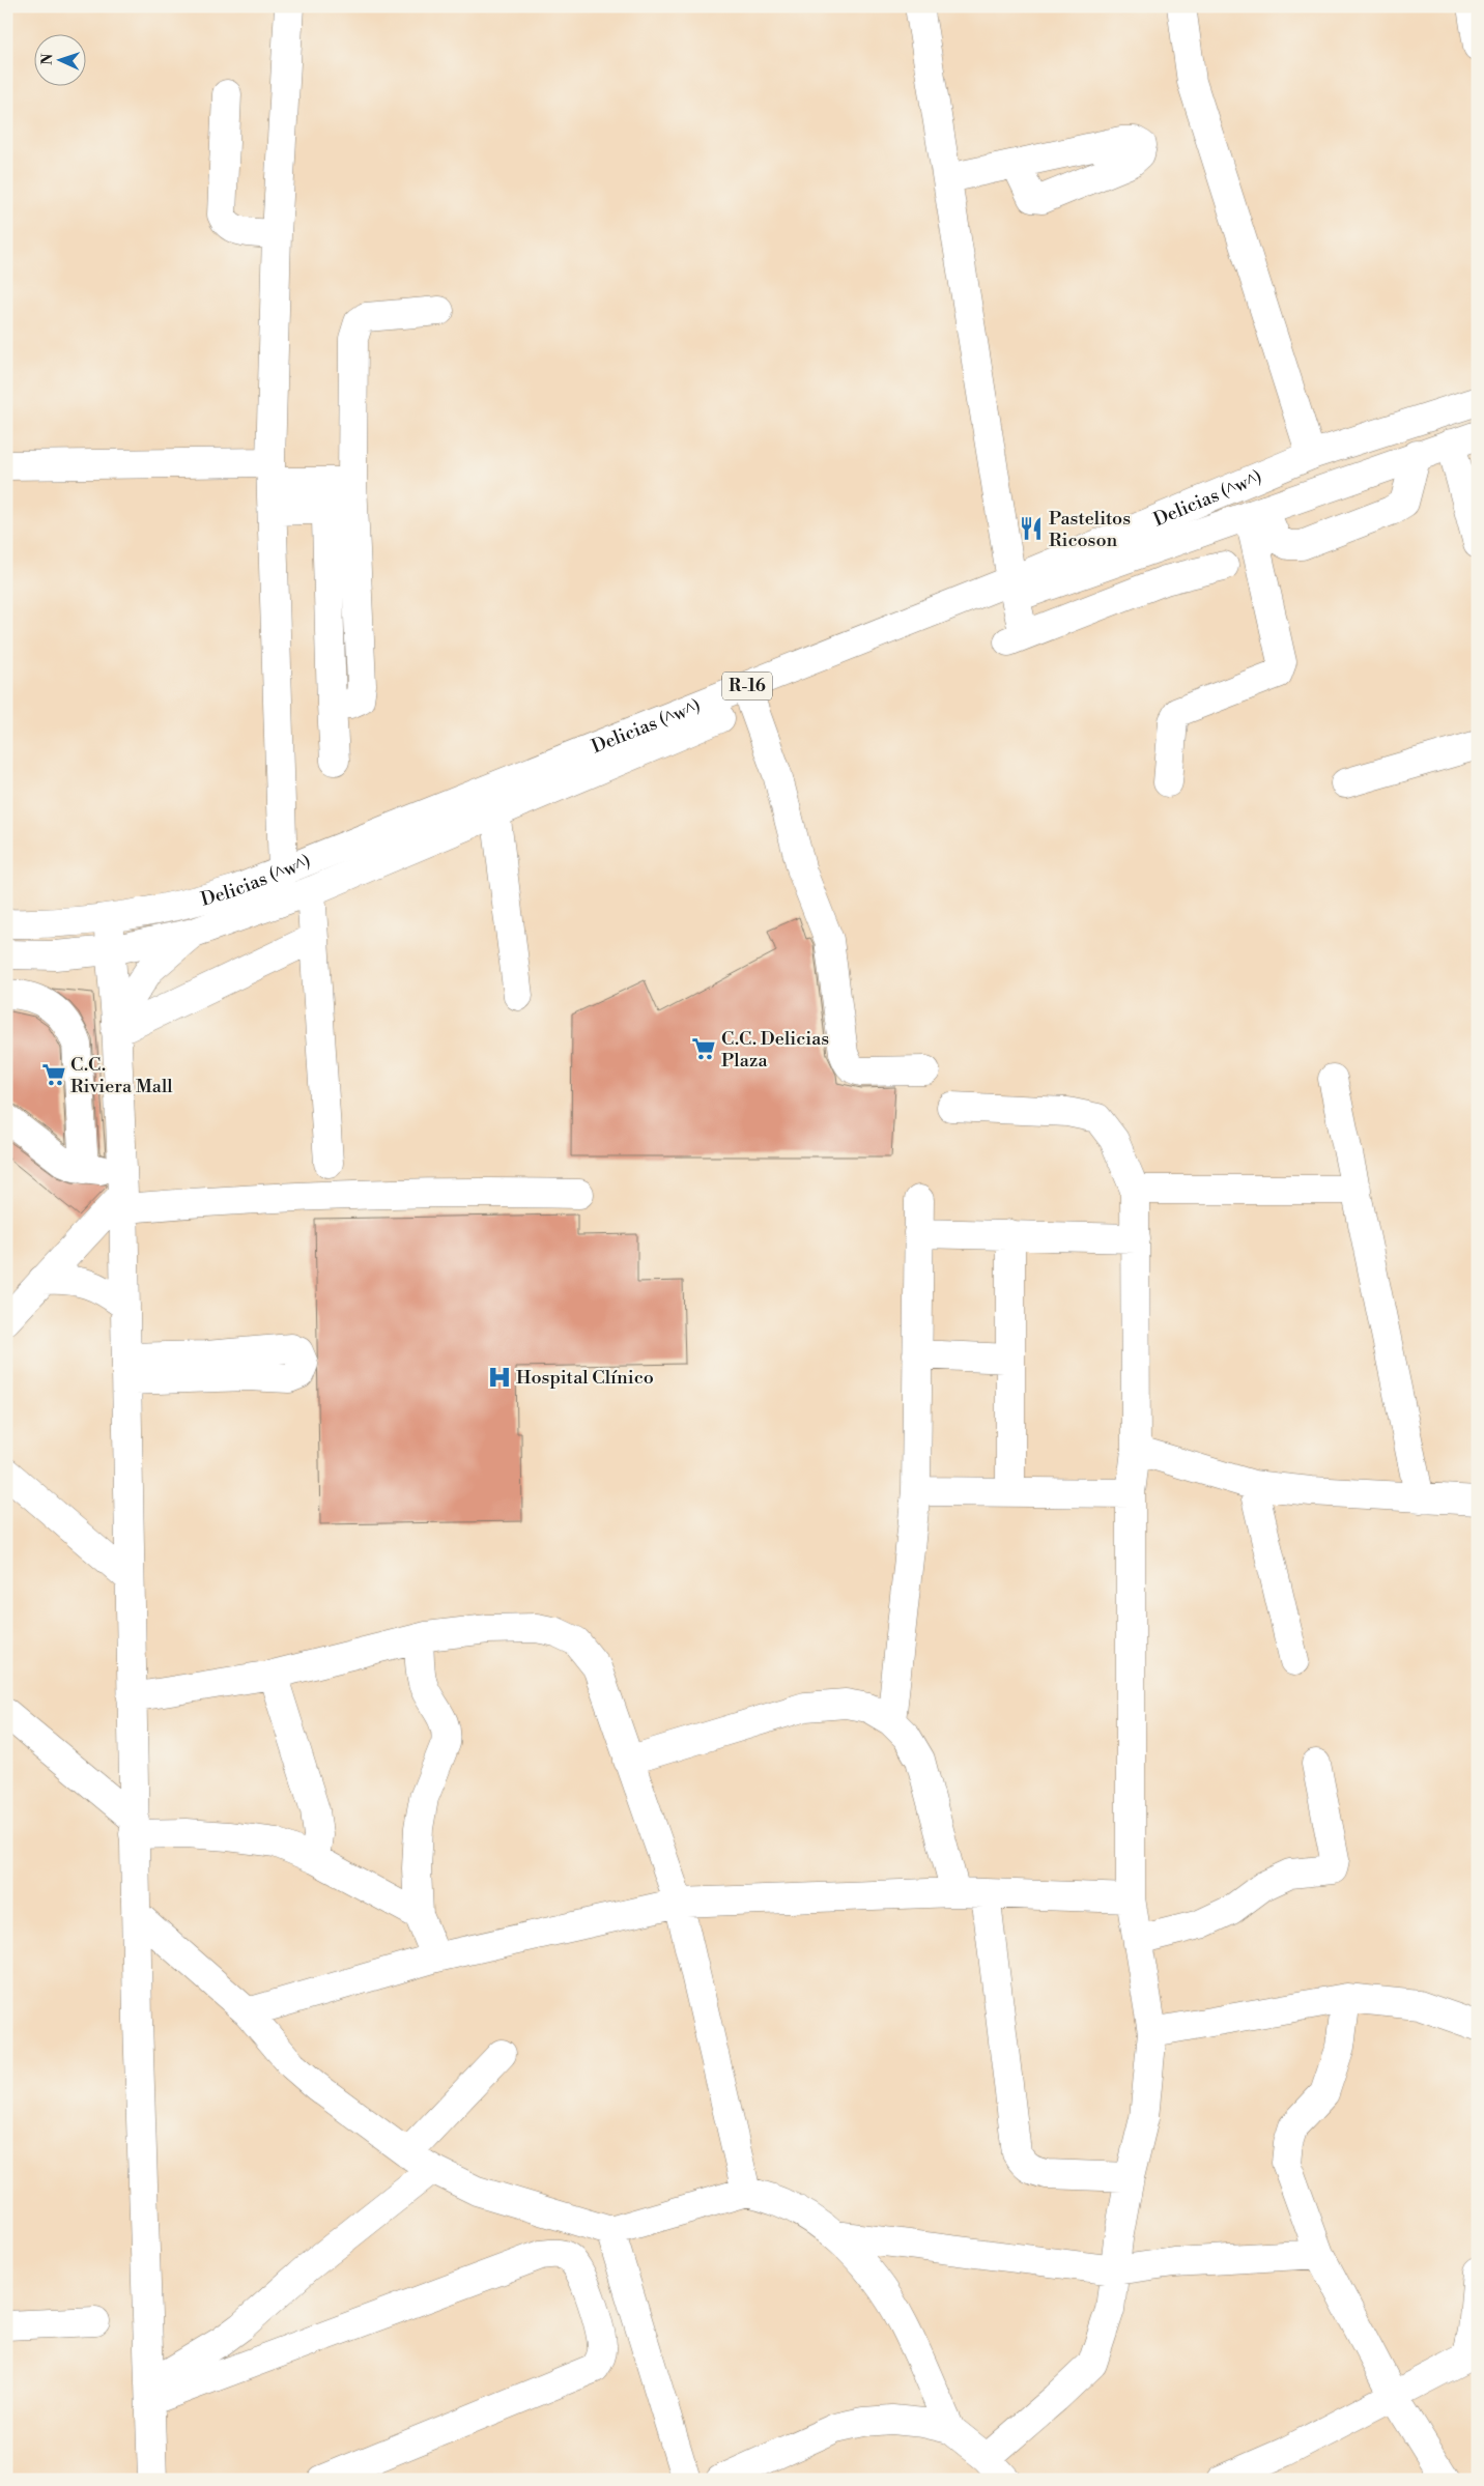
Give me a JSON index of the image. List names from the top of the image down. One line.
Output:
{"streets":{"street":["Delicias (^w^)","R-16"]},"places":{"restaurant":["Pastelitos Ricoson"],"supermarket":["C.C. Delicias Plaza","C.C. Riviera Mall"],"hospital":["Hospital Clínico"]},"north":"left"}
